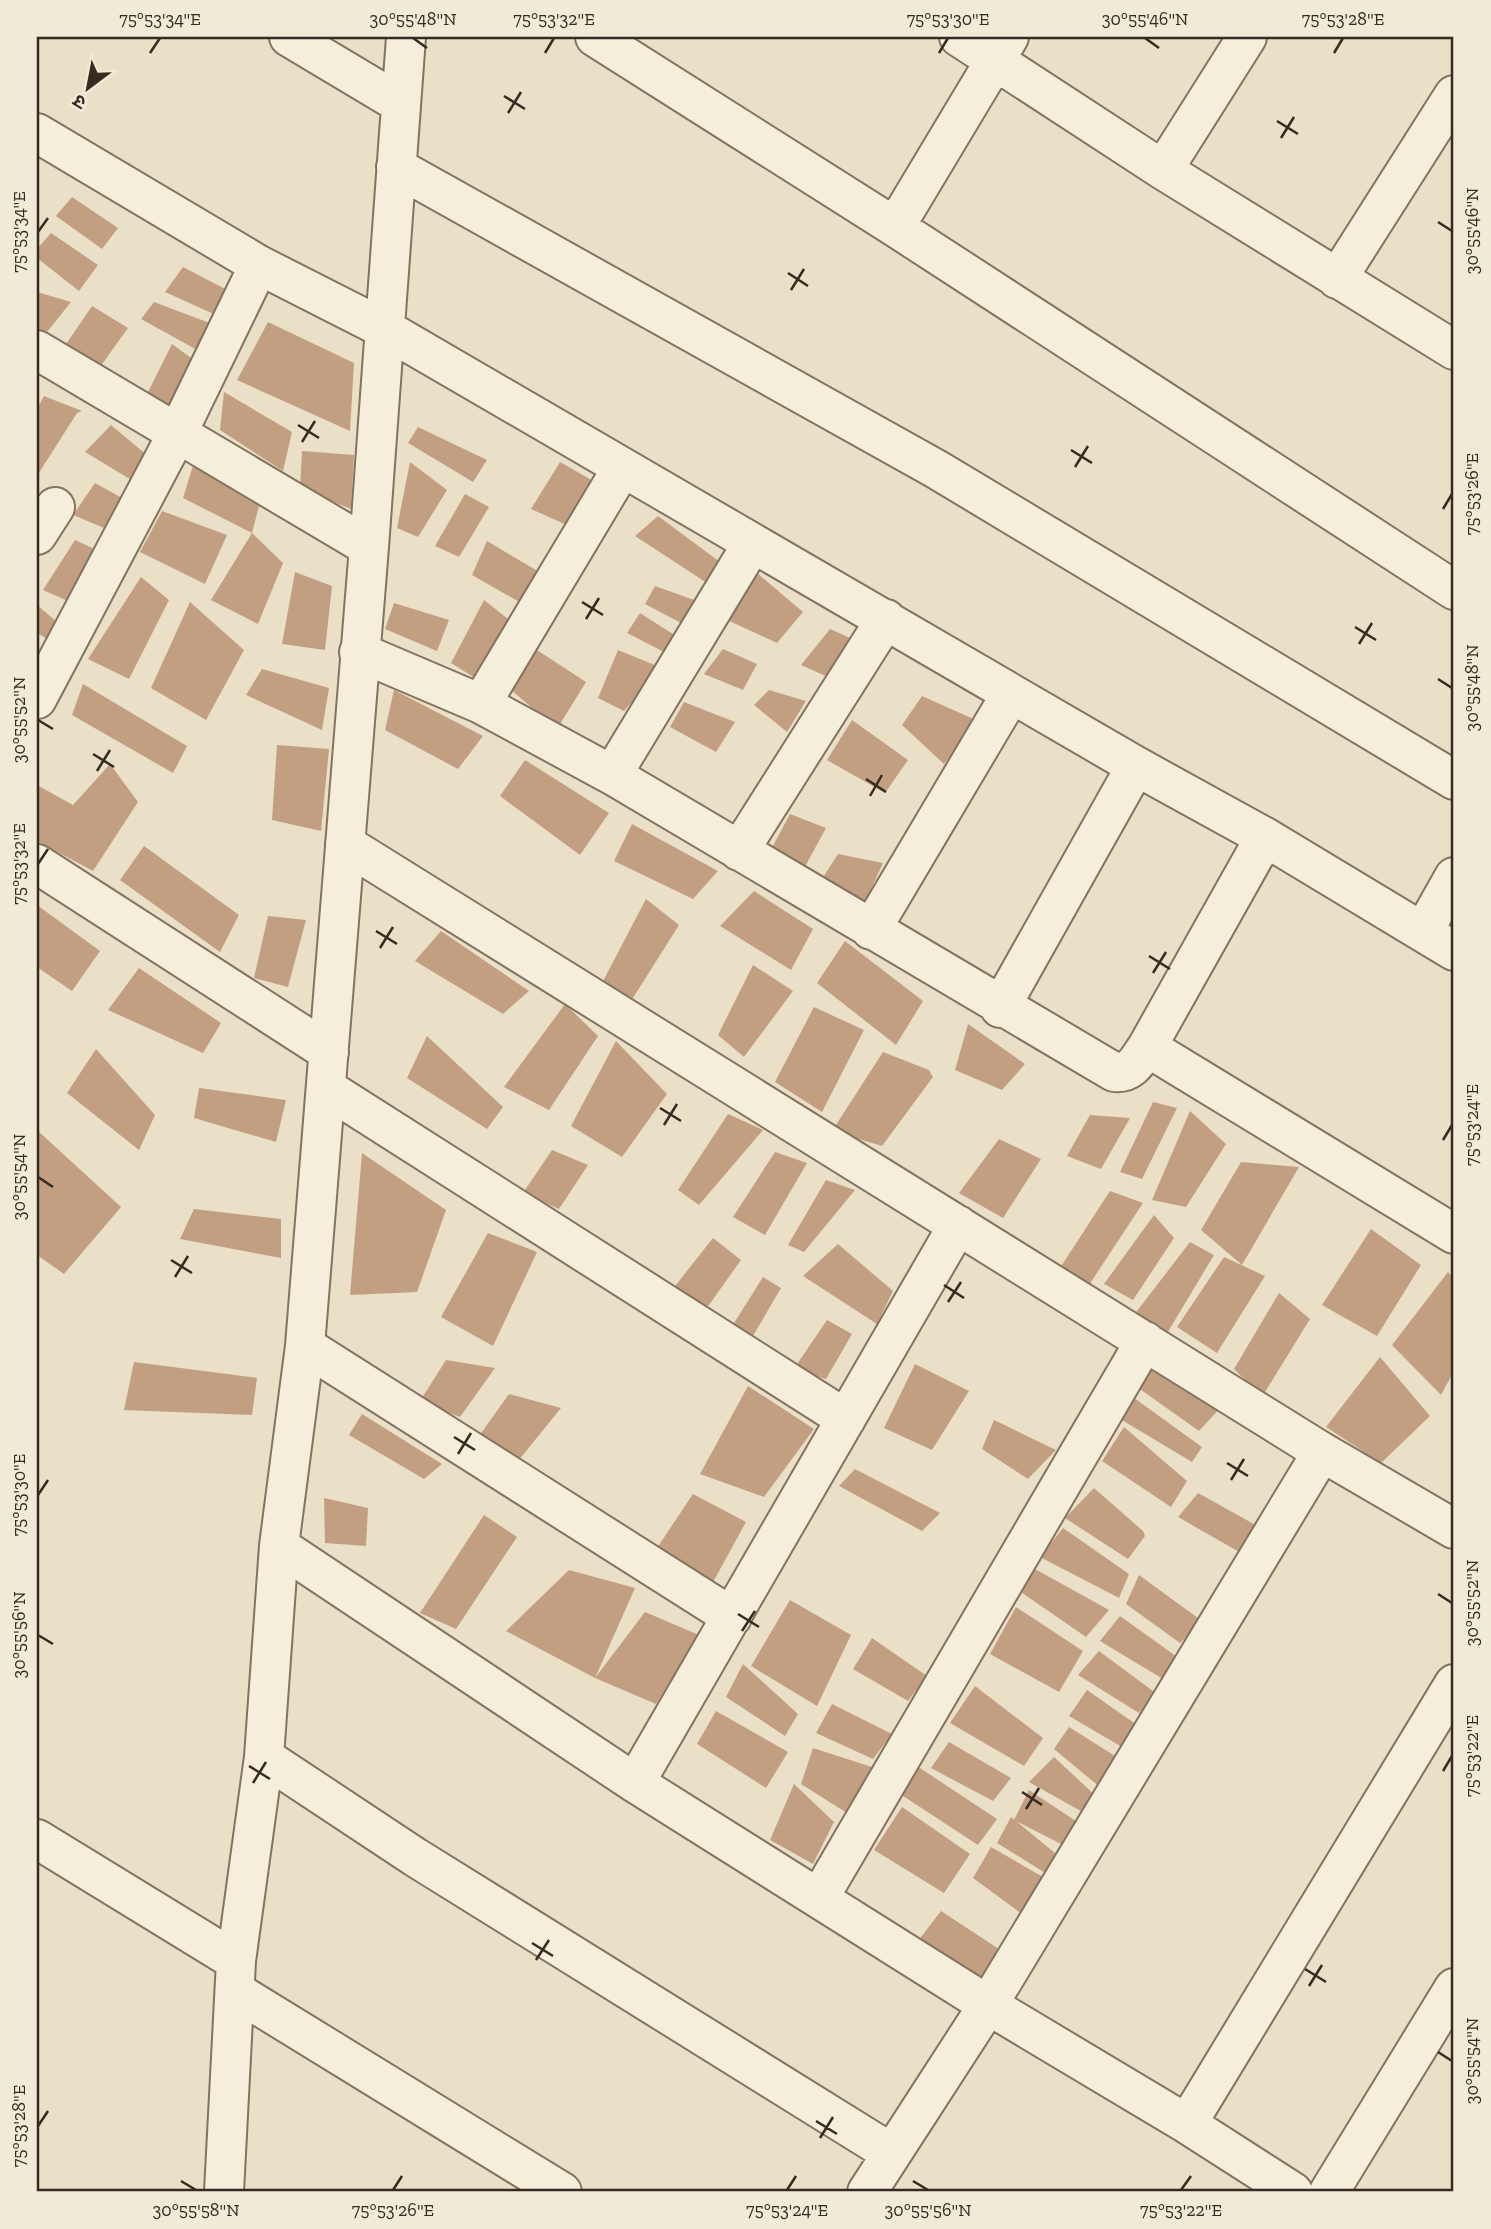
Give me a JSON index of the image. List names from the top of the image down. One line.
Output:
{"north":"bottom left","coordinates":["75°53'34\"E","30°55'48\"N","75°53'32\"E","75°53'30\"E","30°55'46\"N","75°53'28\"E","75°53'26\"E","30°55'52\"N","75°53'24\"E","30°55'54\"N","30°55'56\"N","75°53'22\"E","30°55'58\"N"]}
